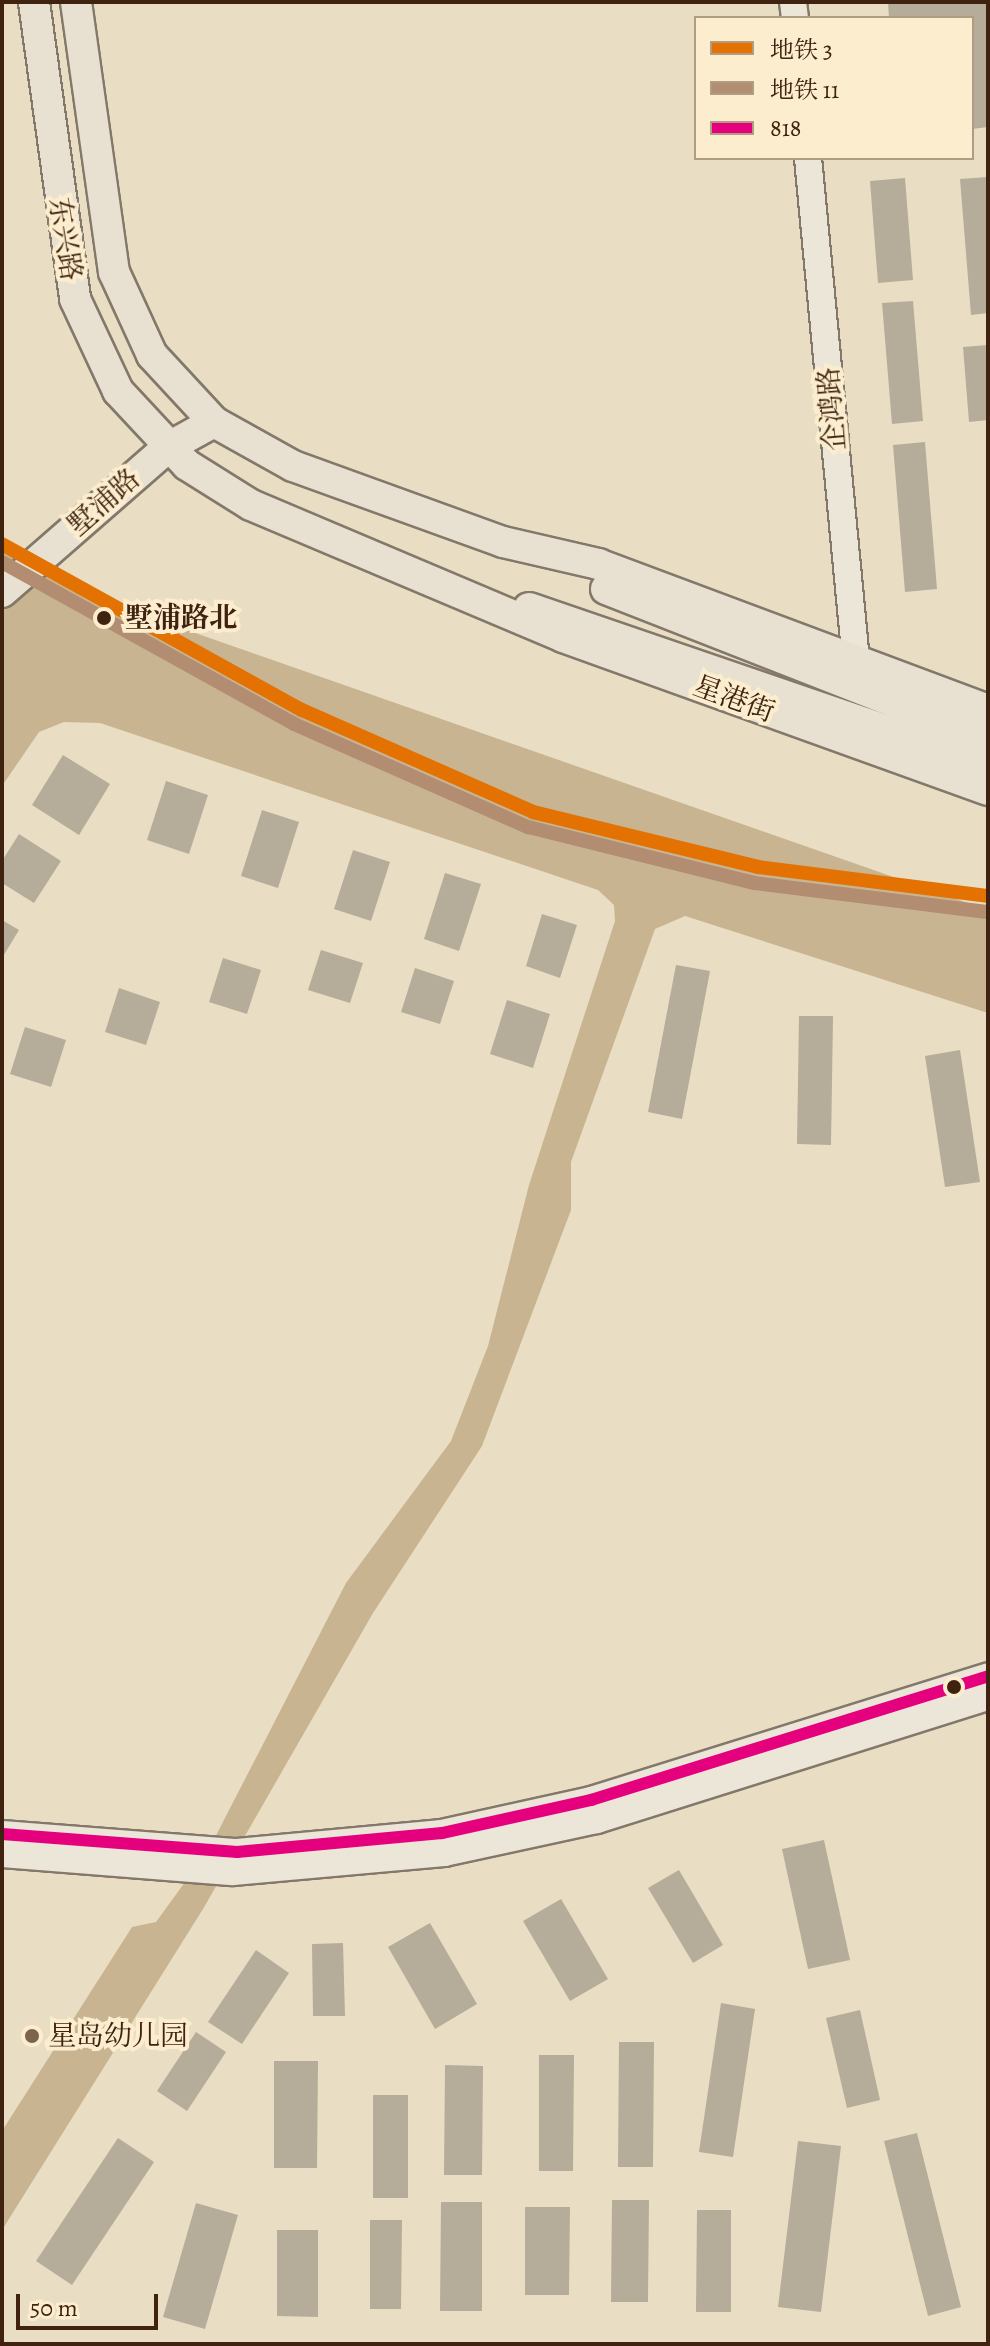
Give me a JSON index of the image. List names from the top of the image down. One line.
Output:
{"streets":{"main road":["东兴路","企鸿路","墅浦路","星港街"]},"crossings":[["东兴路","墅浦路"],["东兴路","星港街"],["企鸿路","星港街"],["墅浦路","星港街"]],"places":["墅浦路北","星岛幼儿园"],"lines":["metro line 3","metro line 11","transit line 818"],"legend":["地铁 3","地铁 11","818"],"scale_bar":"50 m"}
